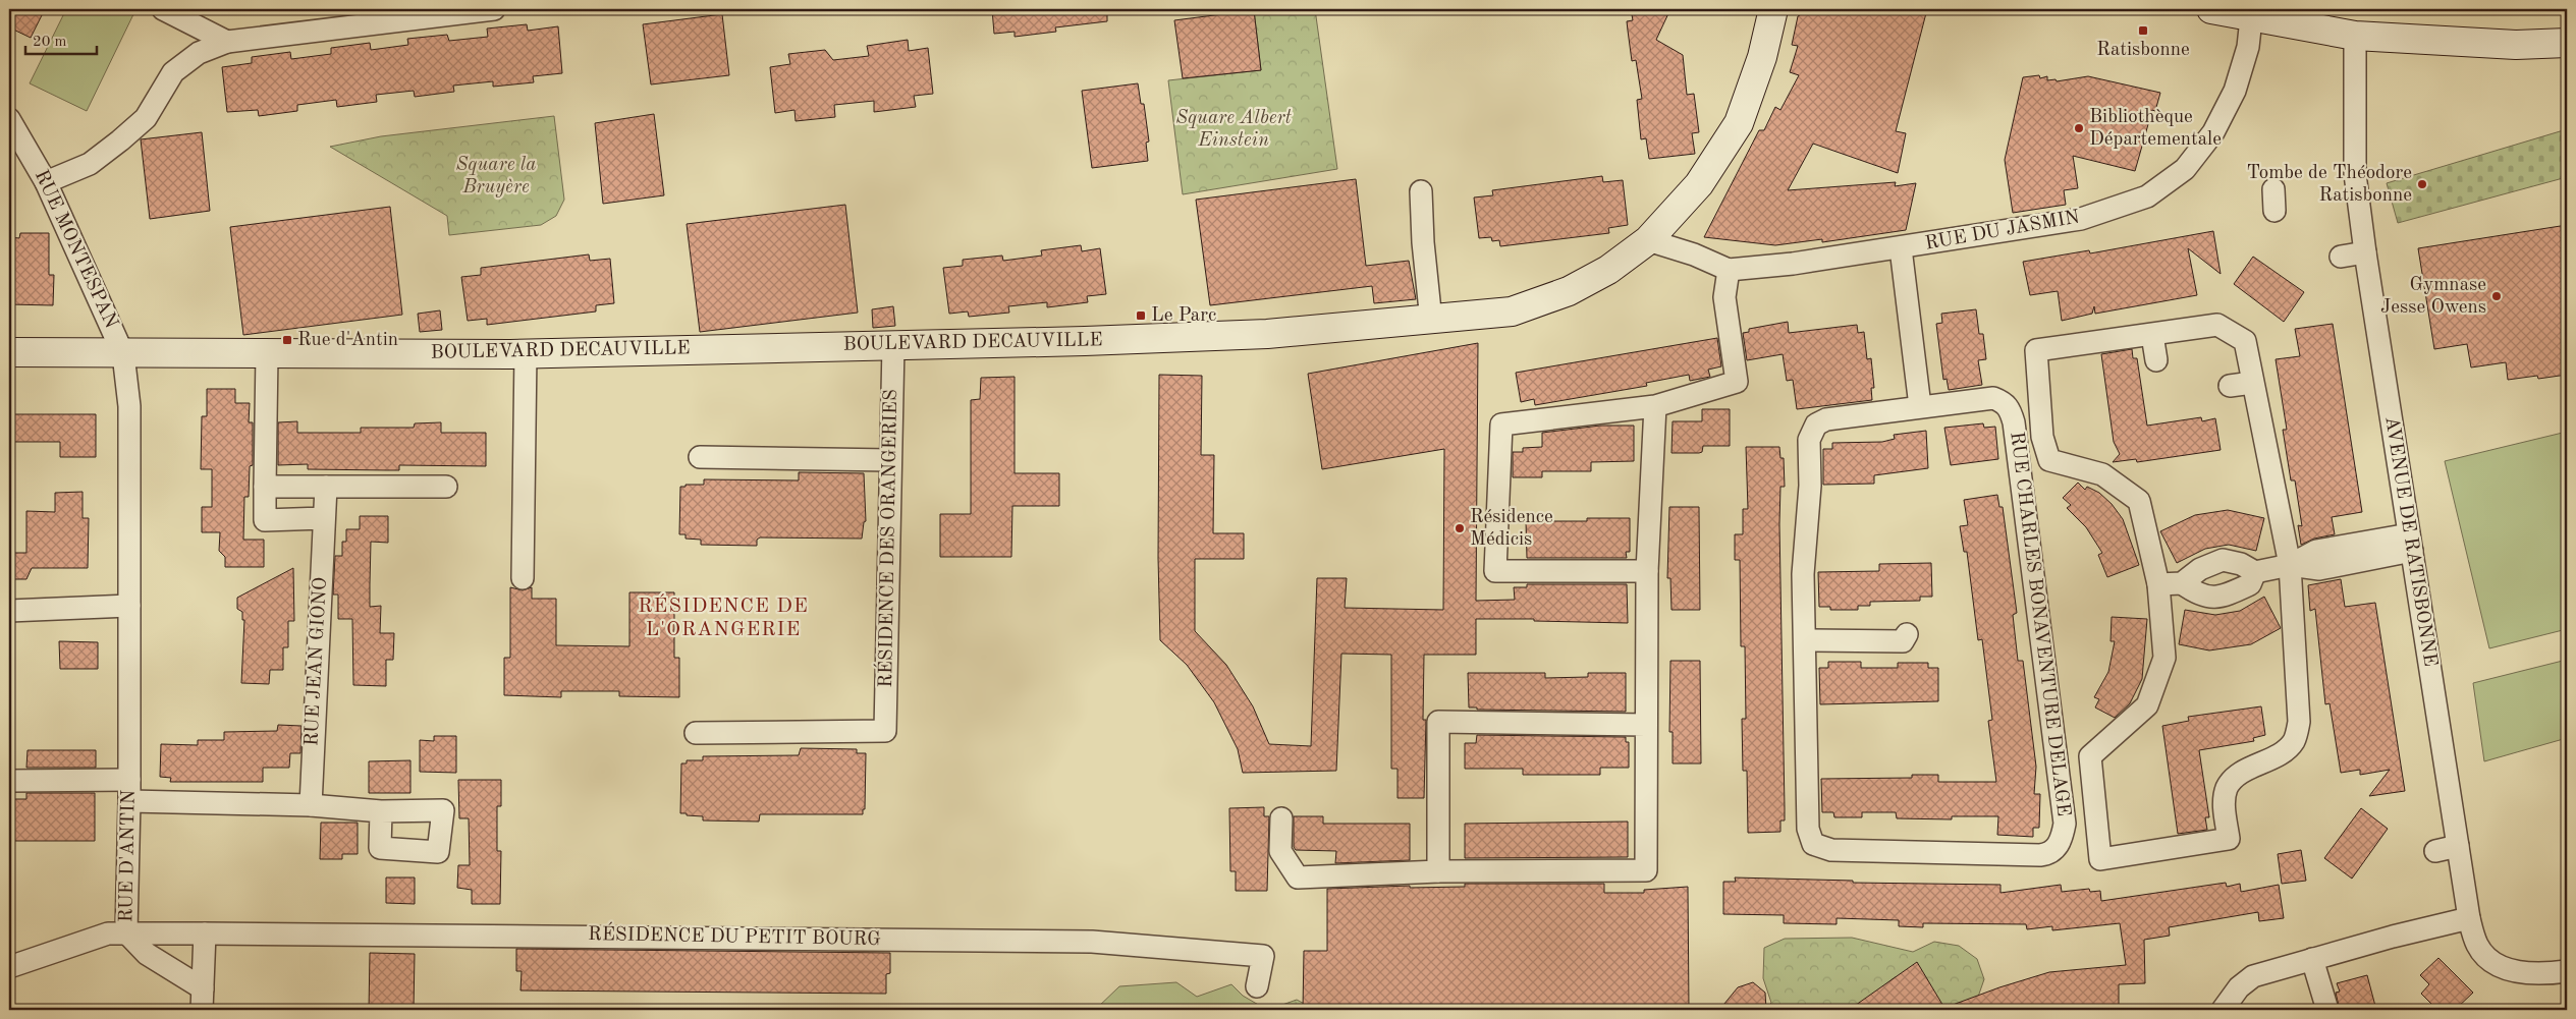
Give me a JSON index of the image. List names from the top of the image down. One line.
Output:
{"streets":{"street":["RUE DU JASMIN","RUE MONTESPAN","BOULEVARD DECAUVILLE","RÉSIDENCE DES ORANGERIES","AVENUE DE RATISBONNE","RUE CHARLES BONAVENTURE DELAGE","RUE JEAN GIONO","RUE D'ANTIN","RÉSIDENCE DU PETIT BOURG"]},"crossings":[["RUE DU JASMIN","BOULEVARD DECAUVILLE"],["RUE MONTESPAN","BOULEVARD DECAUVILLE"],["RUE MONTESPAN","RUE D'ANTIN"],["BOULEVARD DECAUVILLE","RÉSIDENCE DES ORANGERIES"],["BOULEVARD DECAUVILLE","RUE D'ANTIN"],["RUE D'ANTIN","RÉSIDENCE DU PETIT BOURG"]],"districts":["RÉSIDENCE DE L'ORANGERIE"],"parks":["Square Albert Einstein","Square la Bruyère"],"places":{"transit":["Ratisbonne","Le Parc","Rue d'Antin"],"other":["Bibliothèque Départementale","Tombe de Théodore Ratisbonne","Gymnase Jesse Owens","Résidence Médicis"]},"scale_bar":"20 m"}
